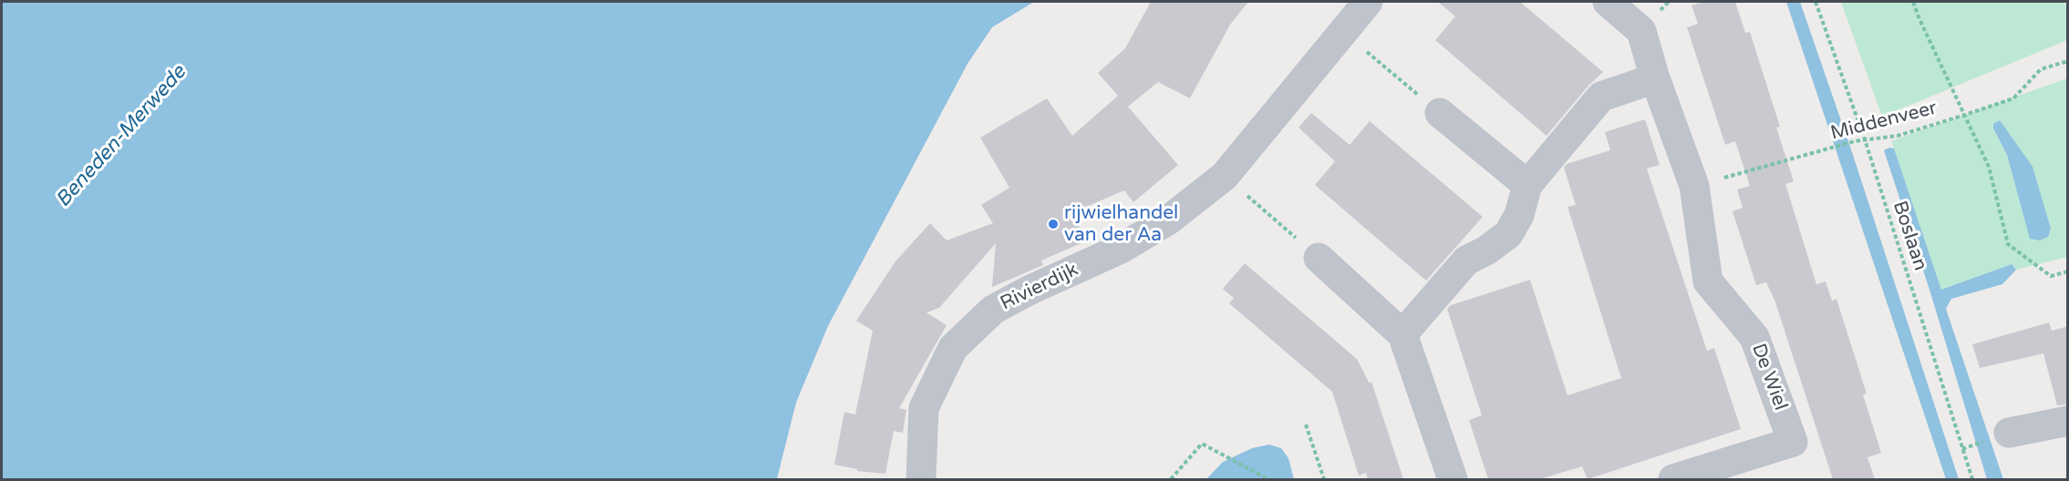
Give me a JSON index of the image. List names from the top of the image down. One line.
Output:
{"streets":{"street":["Rivierdijk","De Wiel"],"path":["Middenveer","Boslaan"]},"crossings":[["Middenveer","Boslaan"],["Middenveer","De Wiel"]],"water":["Beneden-Merwede"],"places":["rijwielhandel van der Aa"]}
